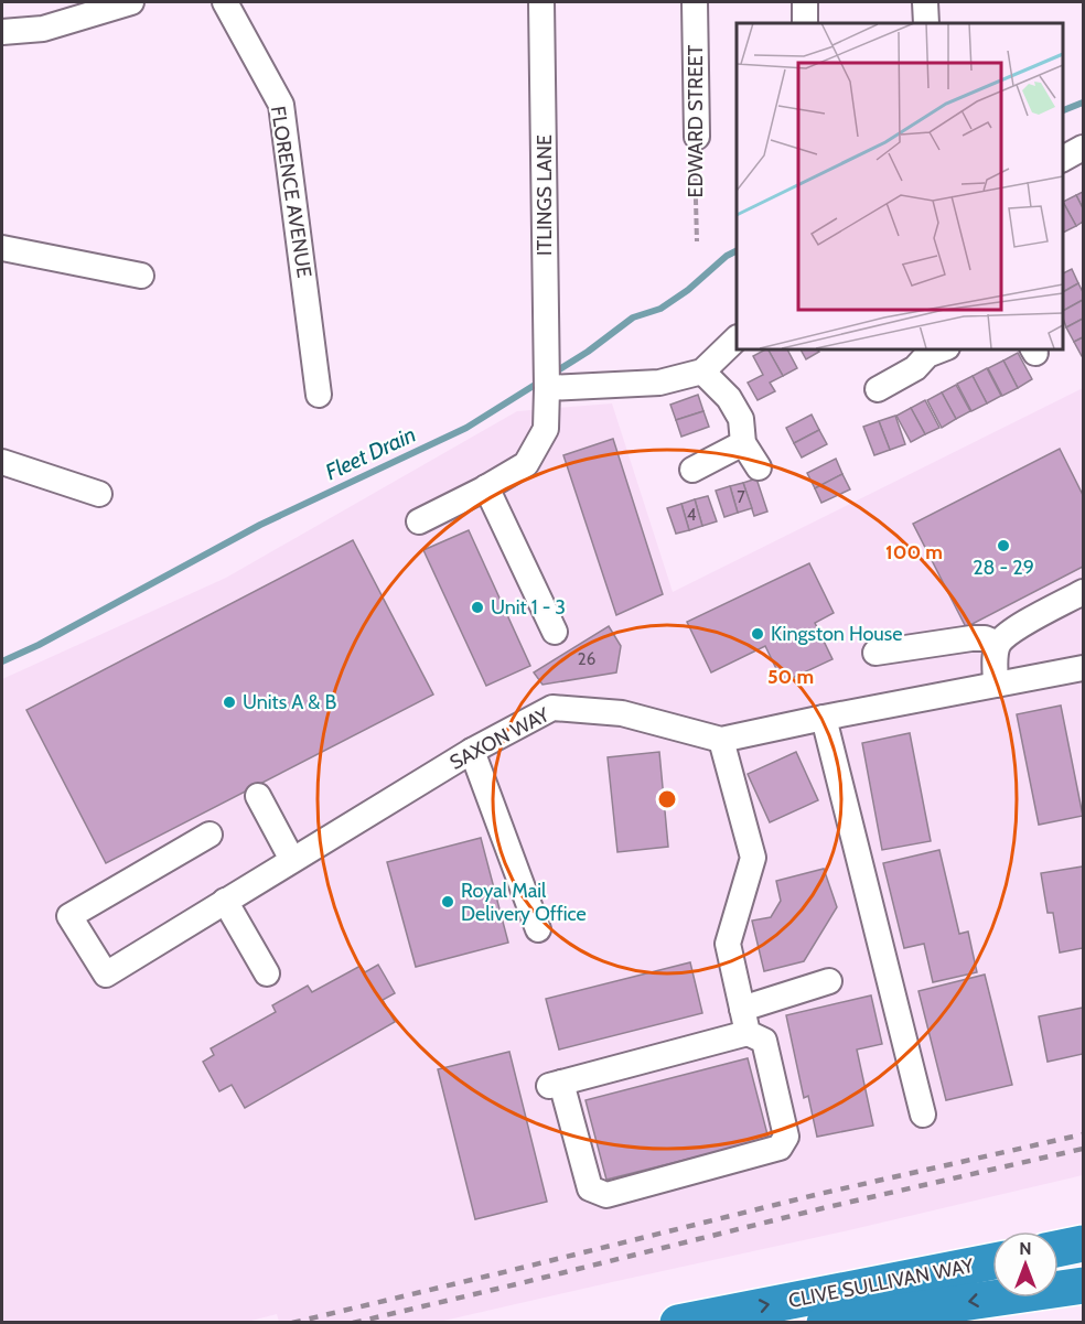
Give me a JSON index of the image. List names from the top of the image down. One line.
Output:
{"streets":{"highway":["CLIVE SULLIVAN WAY"],"street":["EDWARD STREET","FLORENCE AVENUE","ITLINGS LANE","SAXON WAY"]},"water":["Fleet Drain"],"places":["28 - 29","Unit 1 - 3","Kingston House","Units A & B","Royal Mail Delivery Office"],"house_numbers":["7","4","26"],"north":"top","rings":["100 m","50 m"]}
